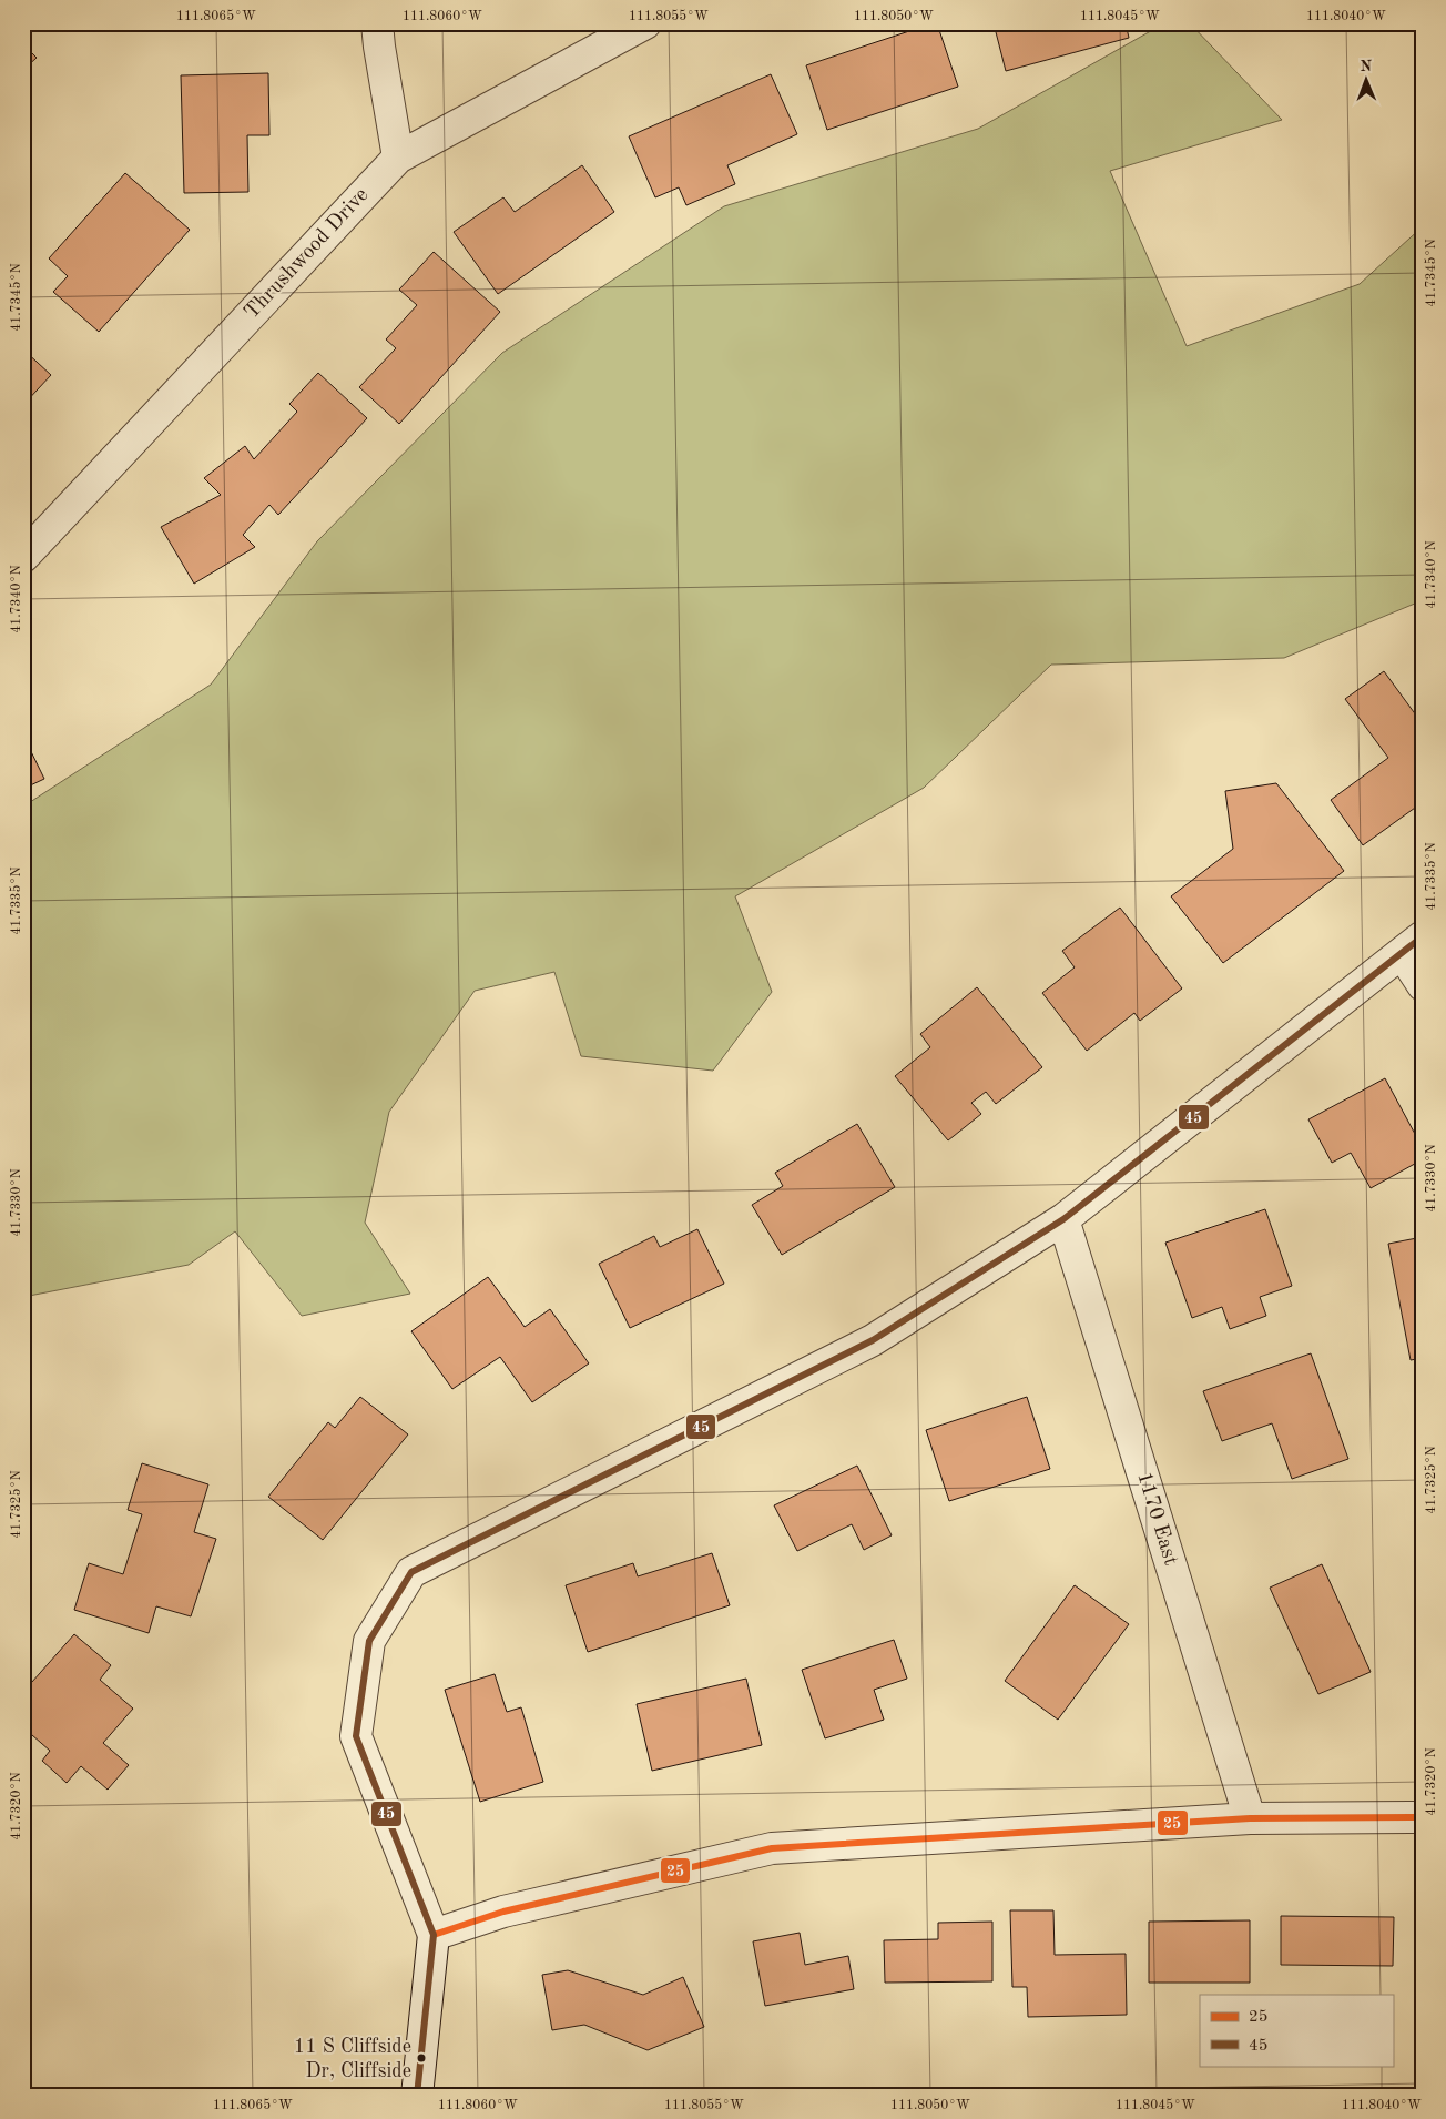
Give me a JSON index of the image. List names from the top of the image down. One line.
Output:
{"streets":{"street":["Thrushwood Drive","1170 East"]},"places":["11 S Cliffside Dr, Cliffside"],"lines":["transit line 45","transit line 25"],"legend":["25","45"],"north":"top","coordinates":["111.8065°W","111.8060°W","111.8055°W","111.8050°W","111.8045°W","111.8040°W","41.7345°N","41.7340°N","41.7335°N","41.7330°N","41.7325°N","41.7320°N"]}
